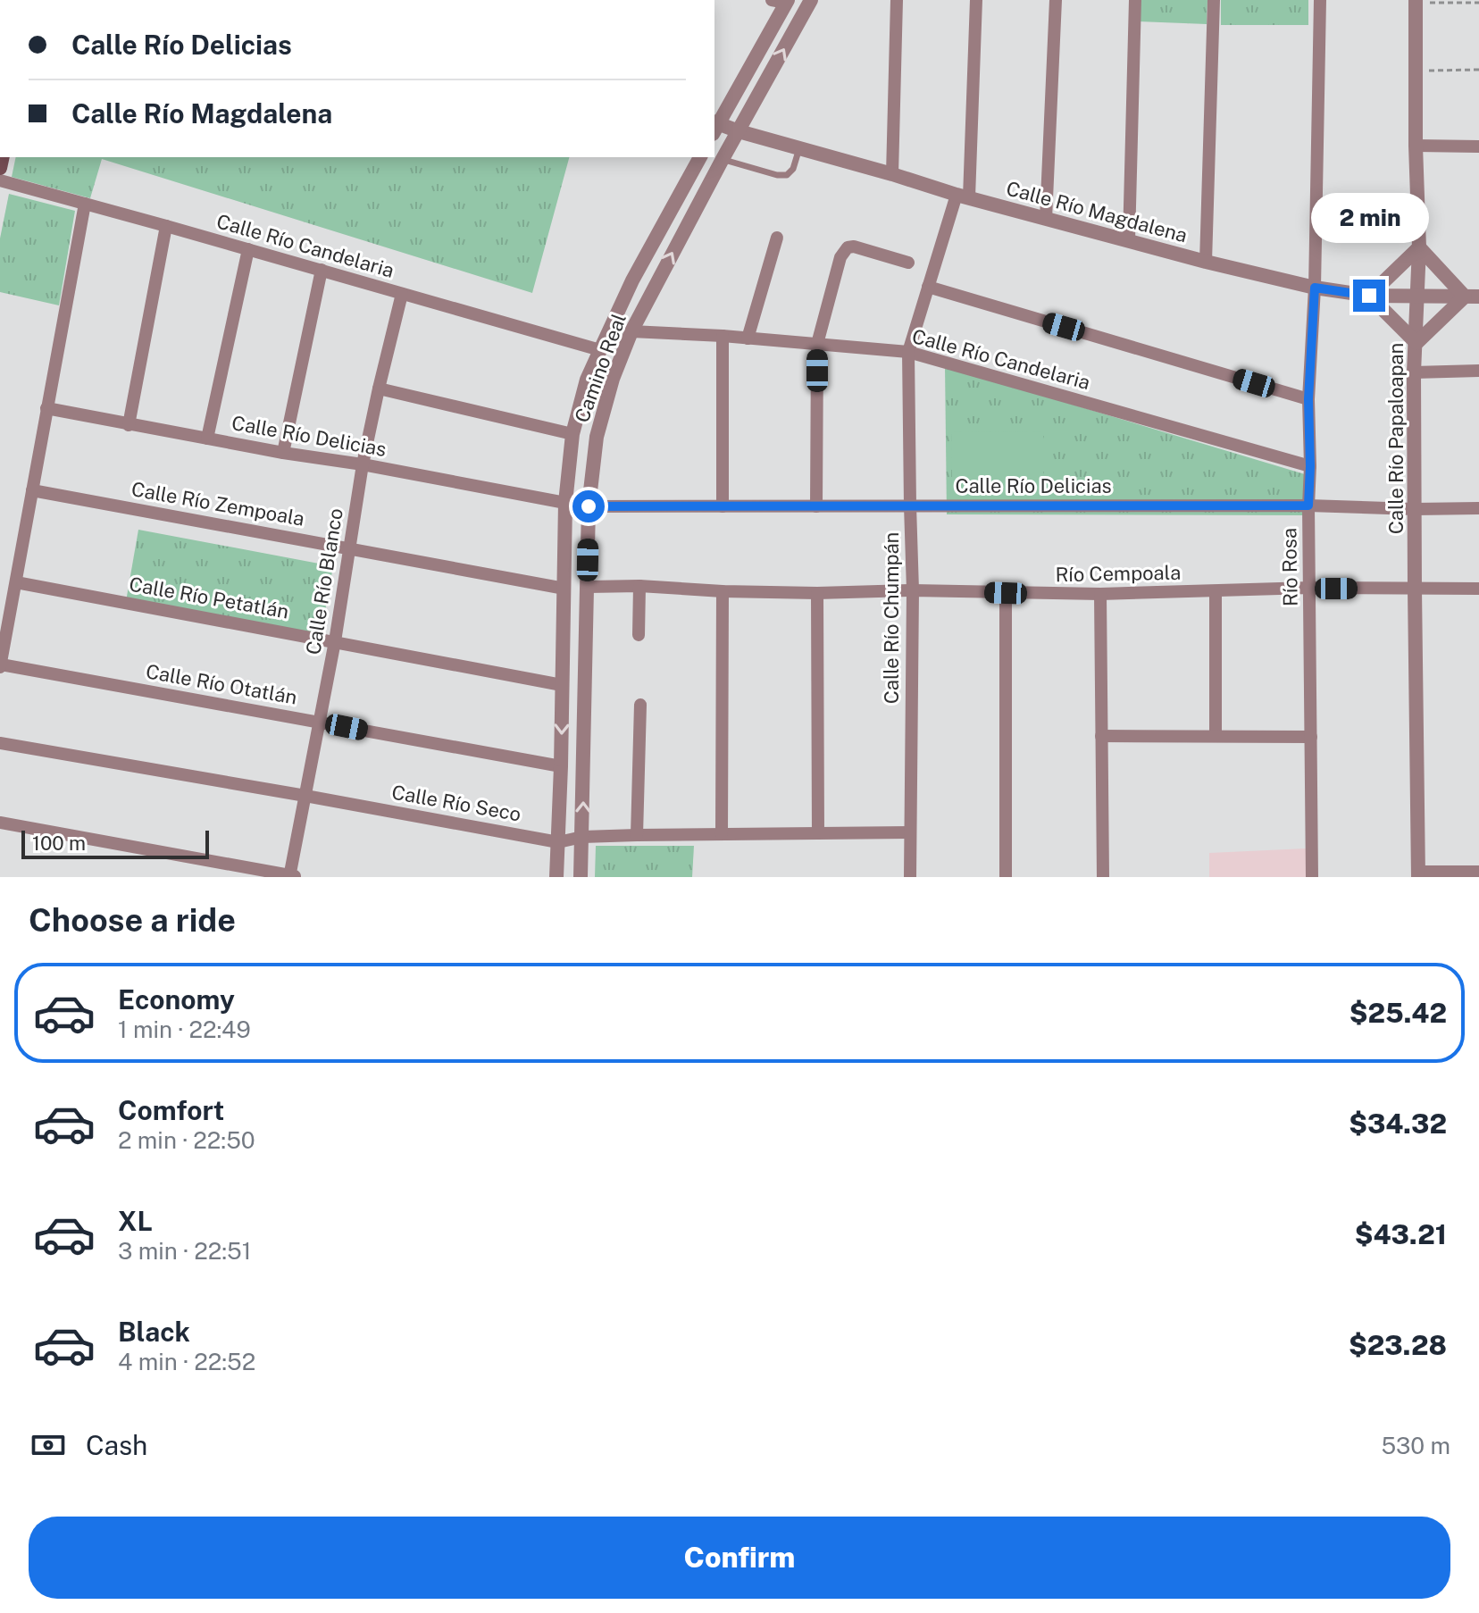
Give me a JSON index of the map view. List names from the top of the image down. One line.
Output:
{"streets":{"street":["Calle Río Magdalena","Calle Río Candelaria","Camino Real","Calle Río Delicias","Calle Río Papaloapan","Calle Río Zempoala","Río Rosa","Río Cempoala","Calle Río Blanco","Calle Río Petatlán","Calle Río Chumpán","Calle Río Otatlán","Calle Río Seco"]},"crossings":[["Calle Río Magdalena","Camino Real"],["Calle Río Magdalena","Calle Río Papaloapan"],["Calle Río Magdalena","Río Rosa"],["Calle Río Magdalena","Calle Río Chumpán"],["Calle Río Candelaria","Camino Real"],["Calle Río Candelaria","Río Rosa"],["Calle Río Candelaria","Calle Río Blanco"],["Calle Río Candelaria","Calle Río Chumpán"],["Camino Real","Calle Río Delicias"],["Camino Real","Calle Río Zempoala"],["Camino Real","Río Cempoala"],["Camino Real","Calle Río Petatlán"],["Camino Real","Calle Río Otatlán"],["Camino Real","Calle Río Seco"],["Calle Río Delicias","Calle Río Papaloapan"],["Calle Río Delicias","Río Rosa"],["Calle Río Delicias","Calle Río Blanco"],["Calle Río Delicias","Calle Río Chumpán"],["Calle Río Papaloapan","Río Cempoala"],["Calle Río Zempoala","Calle Río Blanco"],["Río Rosa","Río Cempoala"],["Río Cempoala","Calle Río Chumpán"],["Calle Río Blanco","Calle Río Petatlán"],["Calle Río Blanco","Calle Río Otatlán"],["Calle Río Blanco","Calle Río Seco"],["Calle Río Chumpán","Calle Río Seco"]],"scale_bar":"100 m","page":{"banner":["Calle Río Delicias","Calle Río Magdalena"],"bubble":"2 min","scale":"100 m","heading":"Choose a ride","list":[{"name":"Economy","note":"1 min · 22:49","value":"$25.42"},{"name":"Comfort","note":"2 min · 22:50","value":"$34.32"},{"name":"XL","note":"3 min · 22:51","value":"$43.21"},{"name":"Black","note":"4 min · 22:52","value":"$23.28"}],"pay":["Cash","530 m"],"buttons":"Confirm"}}
